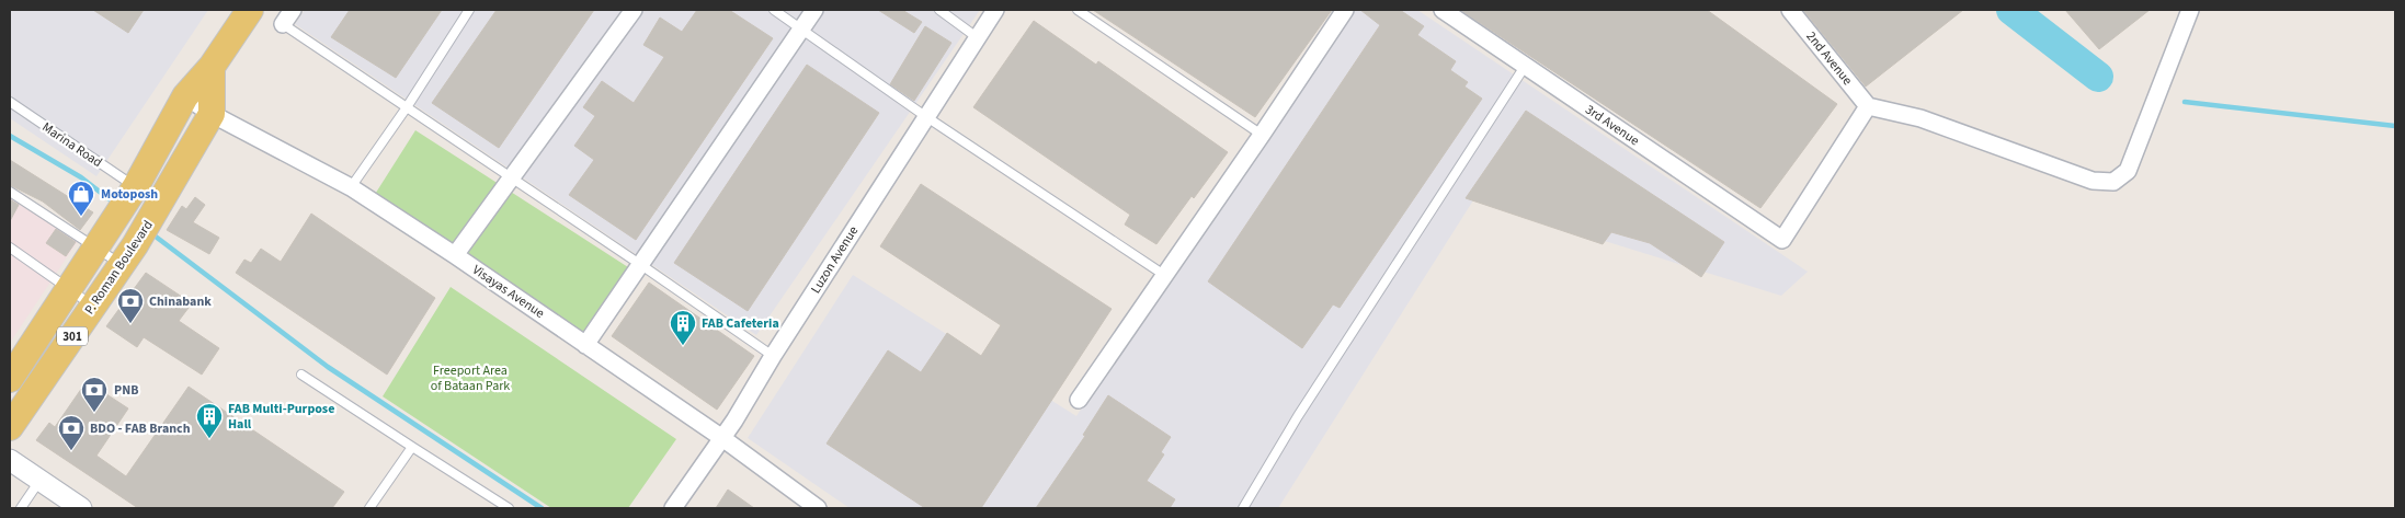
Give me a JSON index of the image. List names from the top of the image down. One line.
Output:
{"streets":{"main road":["P. Roman Boulevard","301"],"street":["2nd Avenue","3rd Avenue","Luzon Avenue","Visayas Avenue"],"lane":["Marina Road"]},"crossings":[["2nd Avenue","3rd Avenue"],["Marina Road","P. Roman Boulevard"],["Luzon Avenue","Visayas Avenue"],["P. Roman Boulevard","Visayas Avenue"]],"parks":["Freeport Area of Bataan Park"],"places":{"shop":["Motoposh"],"bank":["Chinabank","PNB","BDO - FAB Branch"],"building":["FAB Cafeteria","FAB Multi-Purpose Hall"]}}
